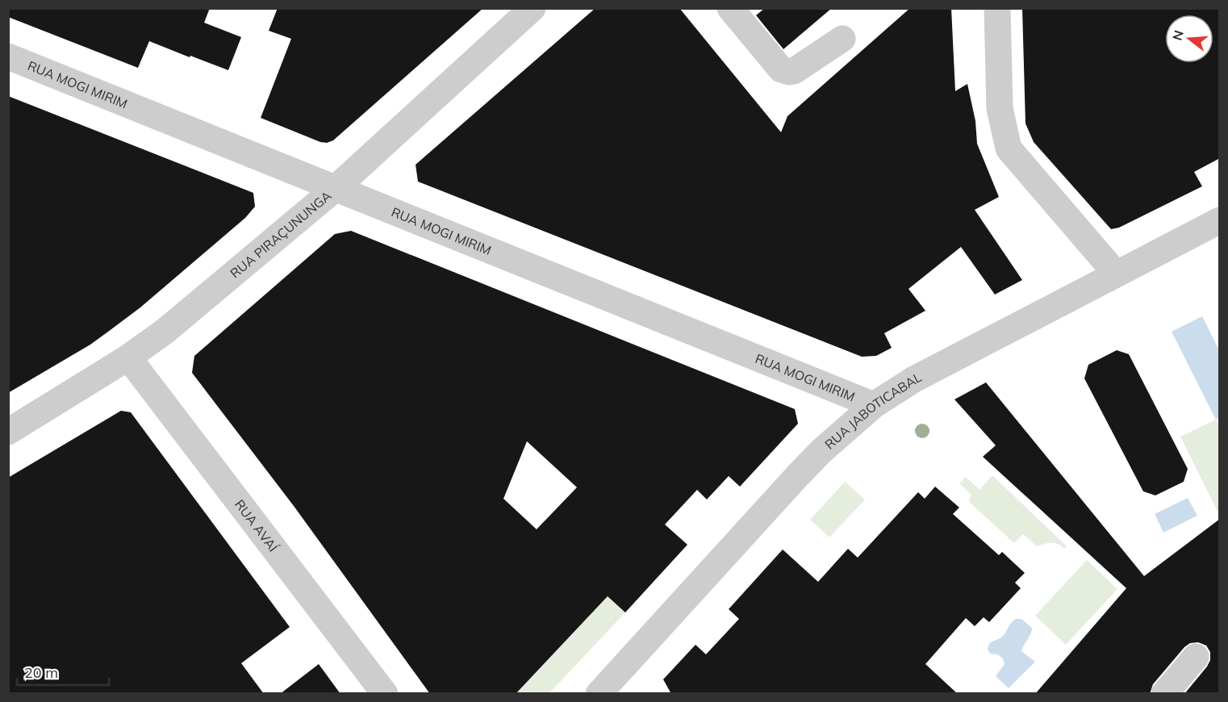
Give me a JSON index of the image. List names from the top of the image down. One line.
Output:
{"streets":{"street":["RUA MOGI MIRIM","RUA PIRAÇUNUNGA","RUA JABOTICABAL","RUA AVAÍ"]},"crossings":[["RUA MOGI MIRIM","RUA PIRAÇUNUNGA"],["RUA MOGI MIRIM","RUA JABOTICABAL"],["RUA PIRAÇUNUNGA","RUA AVAÍ"]],"scale_bar":"20 m","north":"left"}
